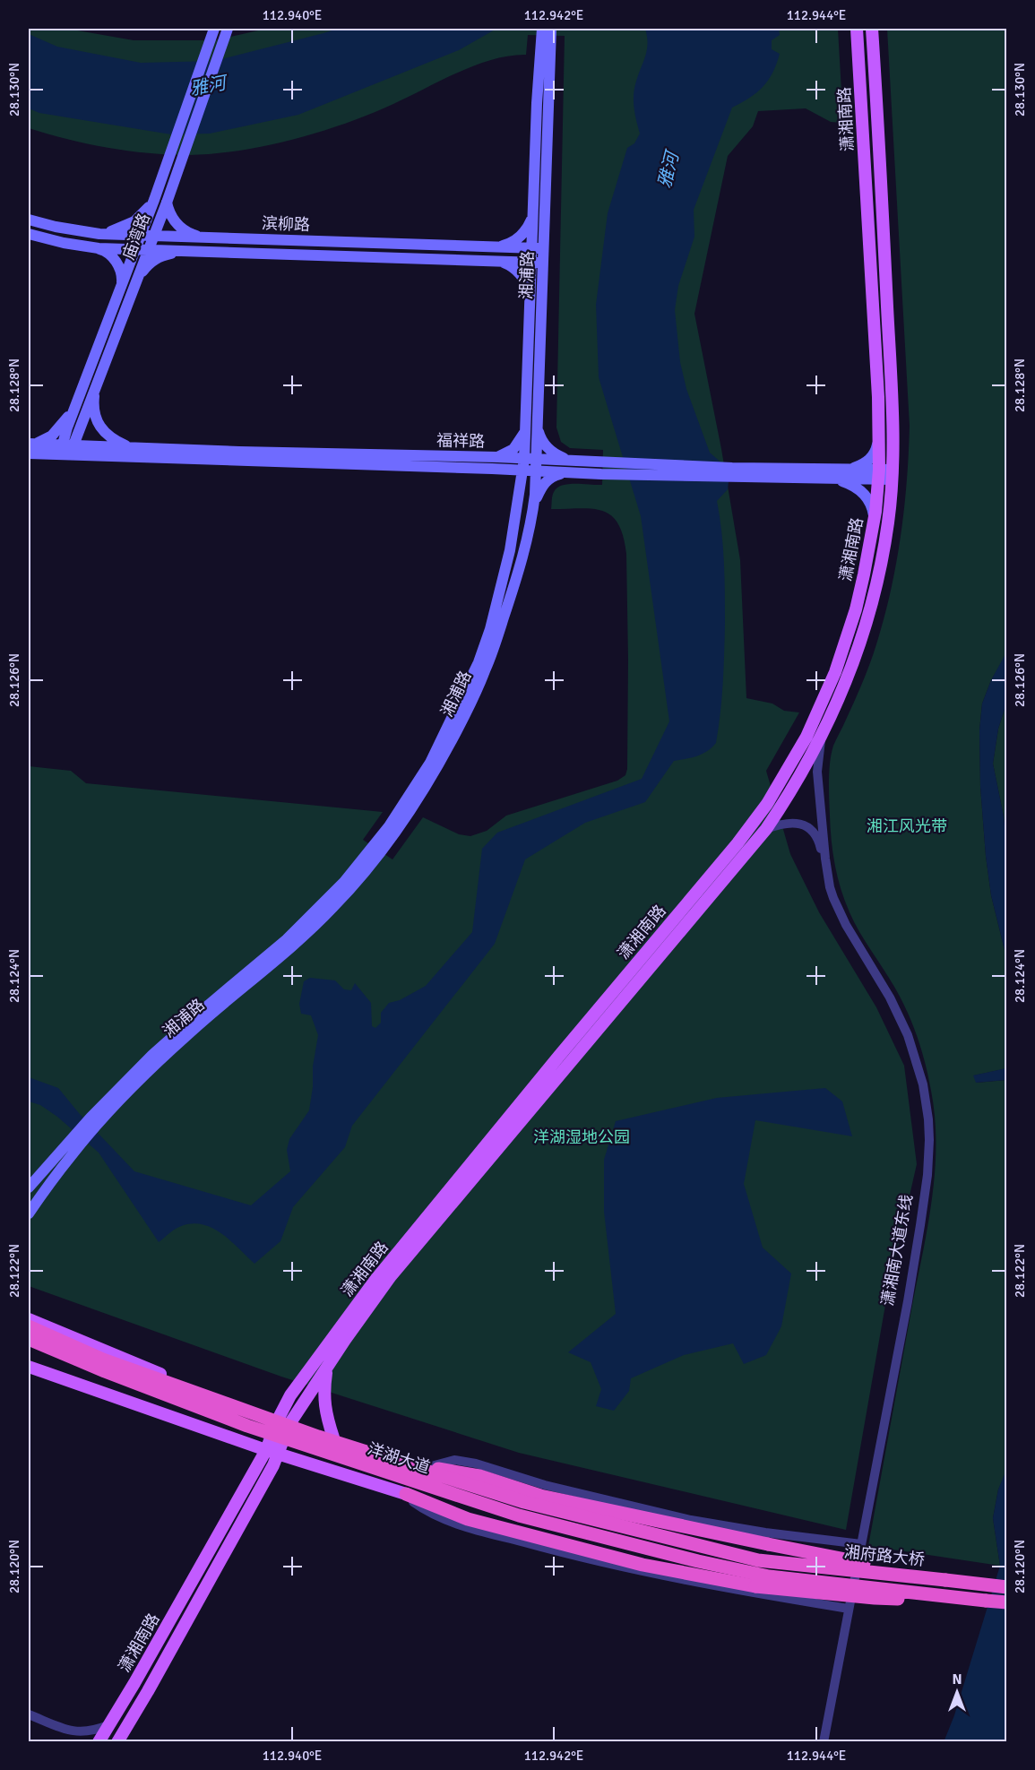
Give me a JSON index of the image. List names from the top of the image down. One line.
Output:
{"streets":{"highway":["洋湖大道","湘府路大桥"],"main road":["潇湘南路","滨柳路","庙湾路","湘浦路","福祥路"],"street":["潇湘南大道东线"]},"crossings":[["潇湘南路","福祥路"],["潇湘南路","潇湘南大道东线"],["滨柳路","庙湾路"],["滨柳路","湘浦路"],["庙湾路","福祥路"],["湘浦路","福祥路"],["洋湖大道","湘府路大桥"]],"water":["雅河"],"parks":["湘江风光带","洋湖湿地公园"],"north":"top","coordinates":["112.940°E","112.942°E","112.944°E","28.130°N","28.128°N","28.126°N","28.124°N","28.122°N","28.120°N"]}
